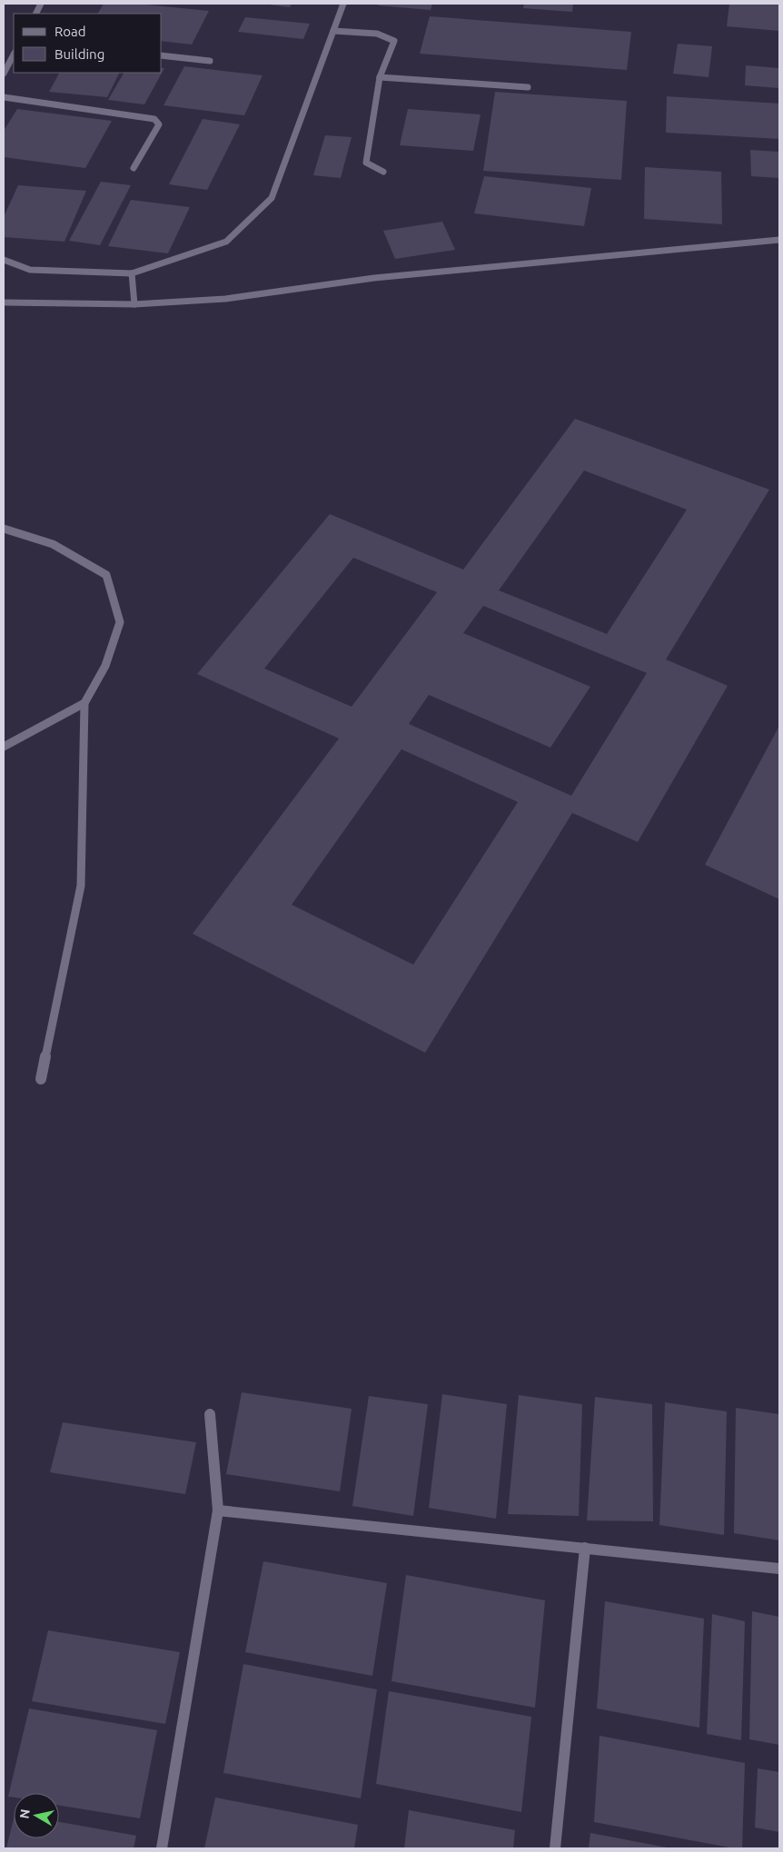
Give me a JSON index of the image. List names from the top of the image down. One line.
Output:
{"legend":["Road","Building"],"north":"left"}
